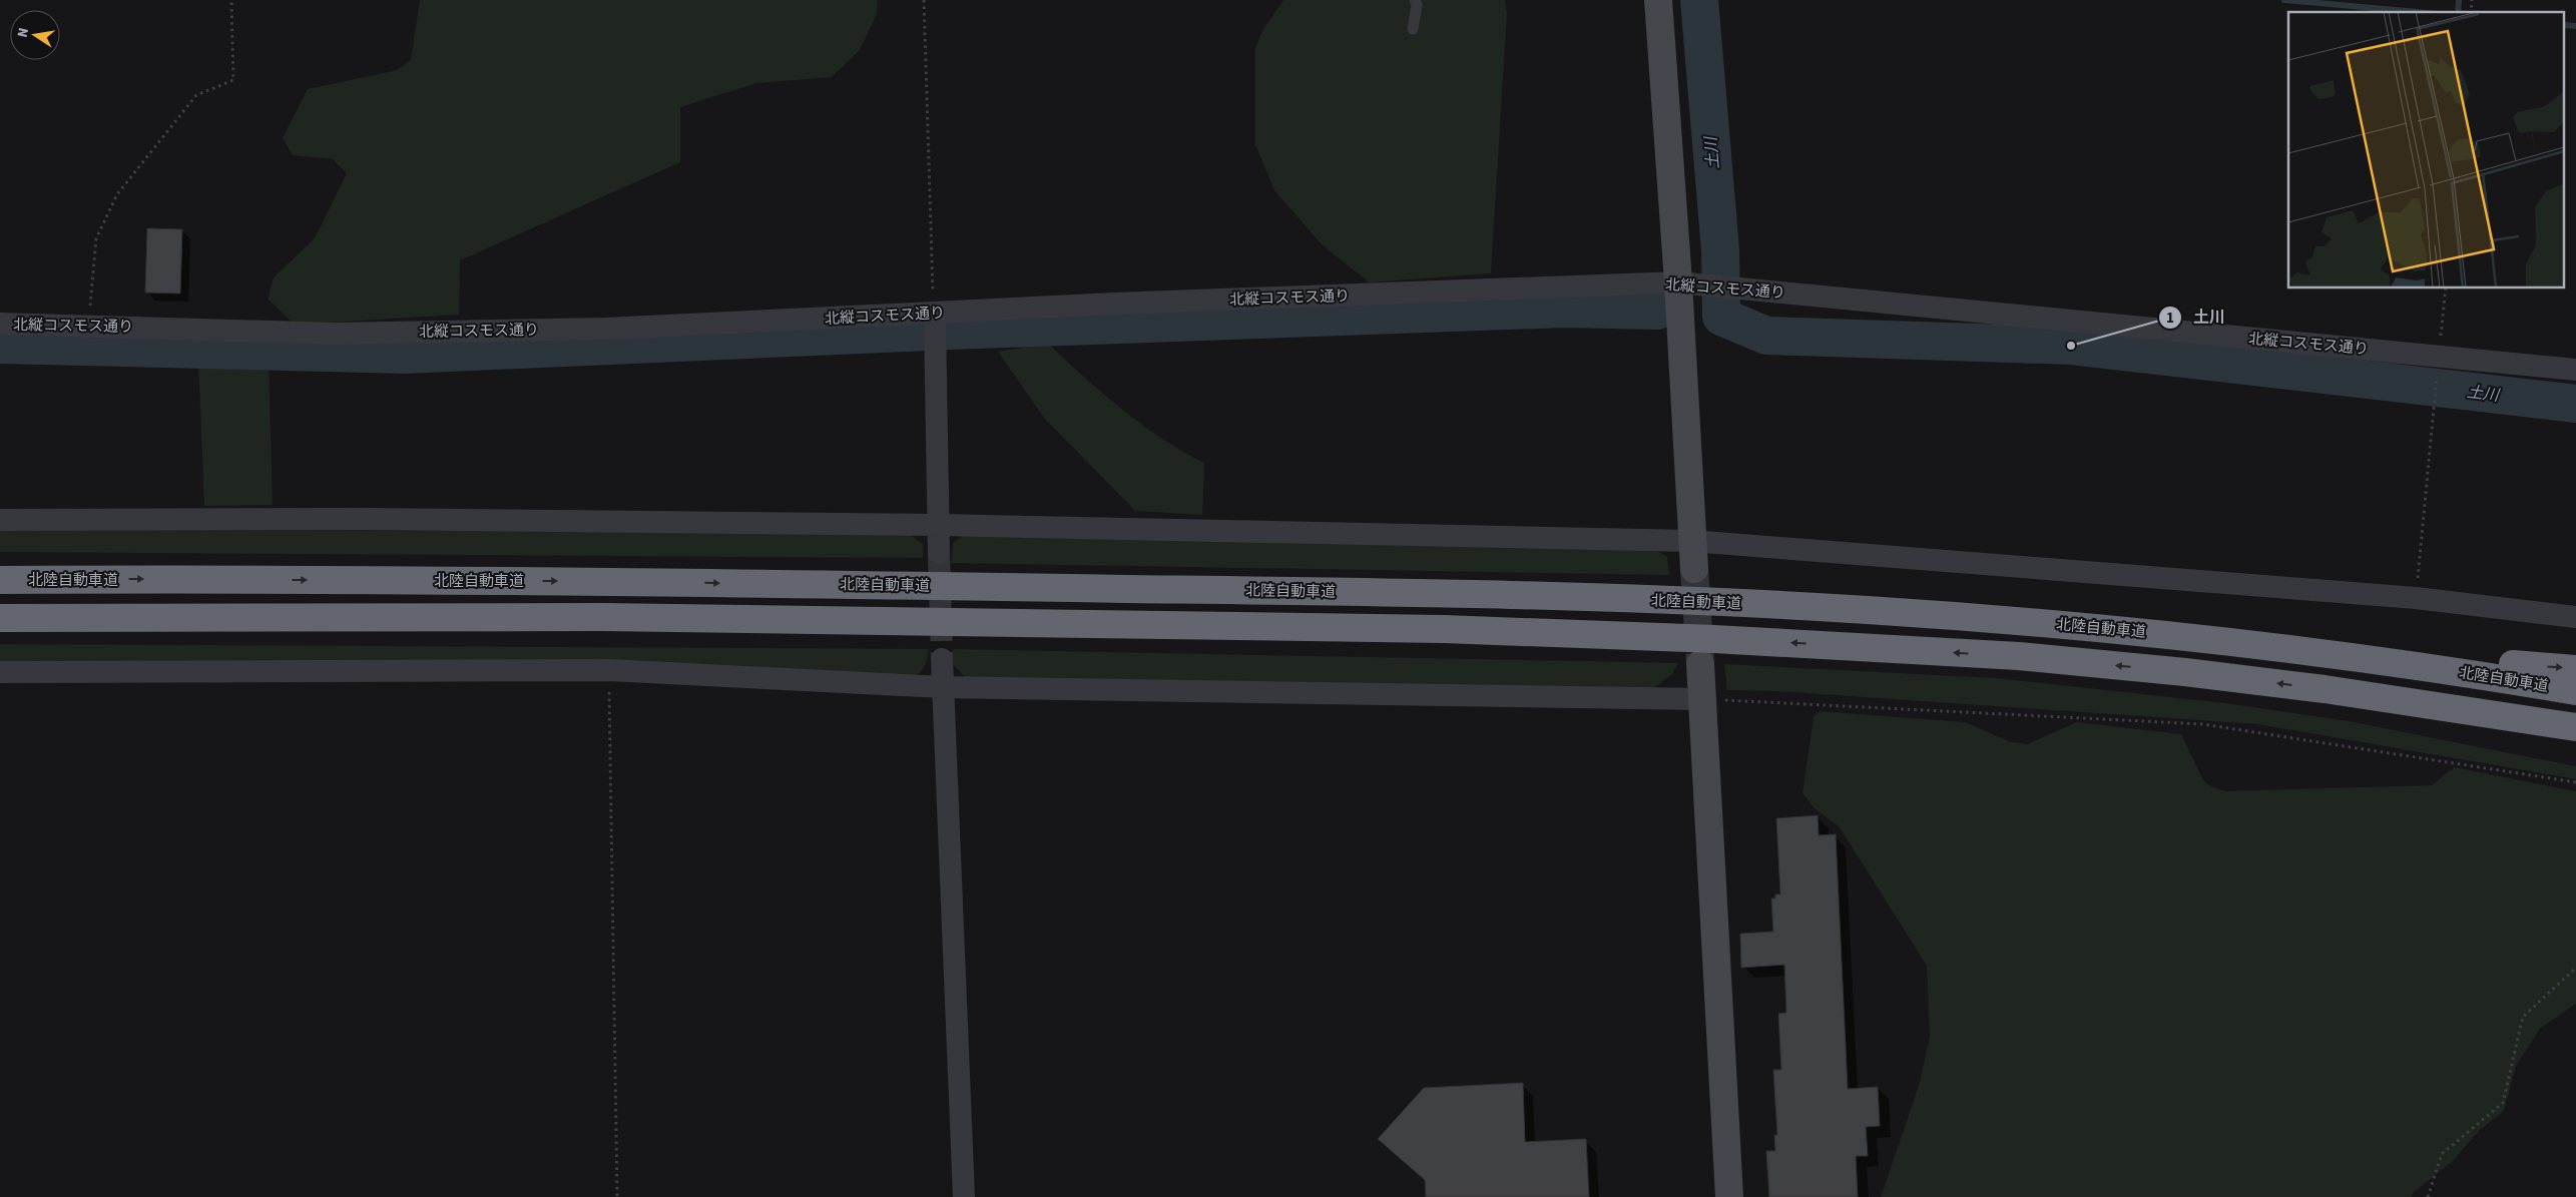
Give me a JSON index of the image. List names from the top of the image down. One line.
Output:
{"streets":{"highway":["北陸自動車道"],"street":["北縦コスモス通り"]},"water":["土川"],"places":["土川"],"north":"left"}
